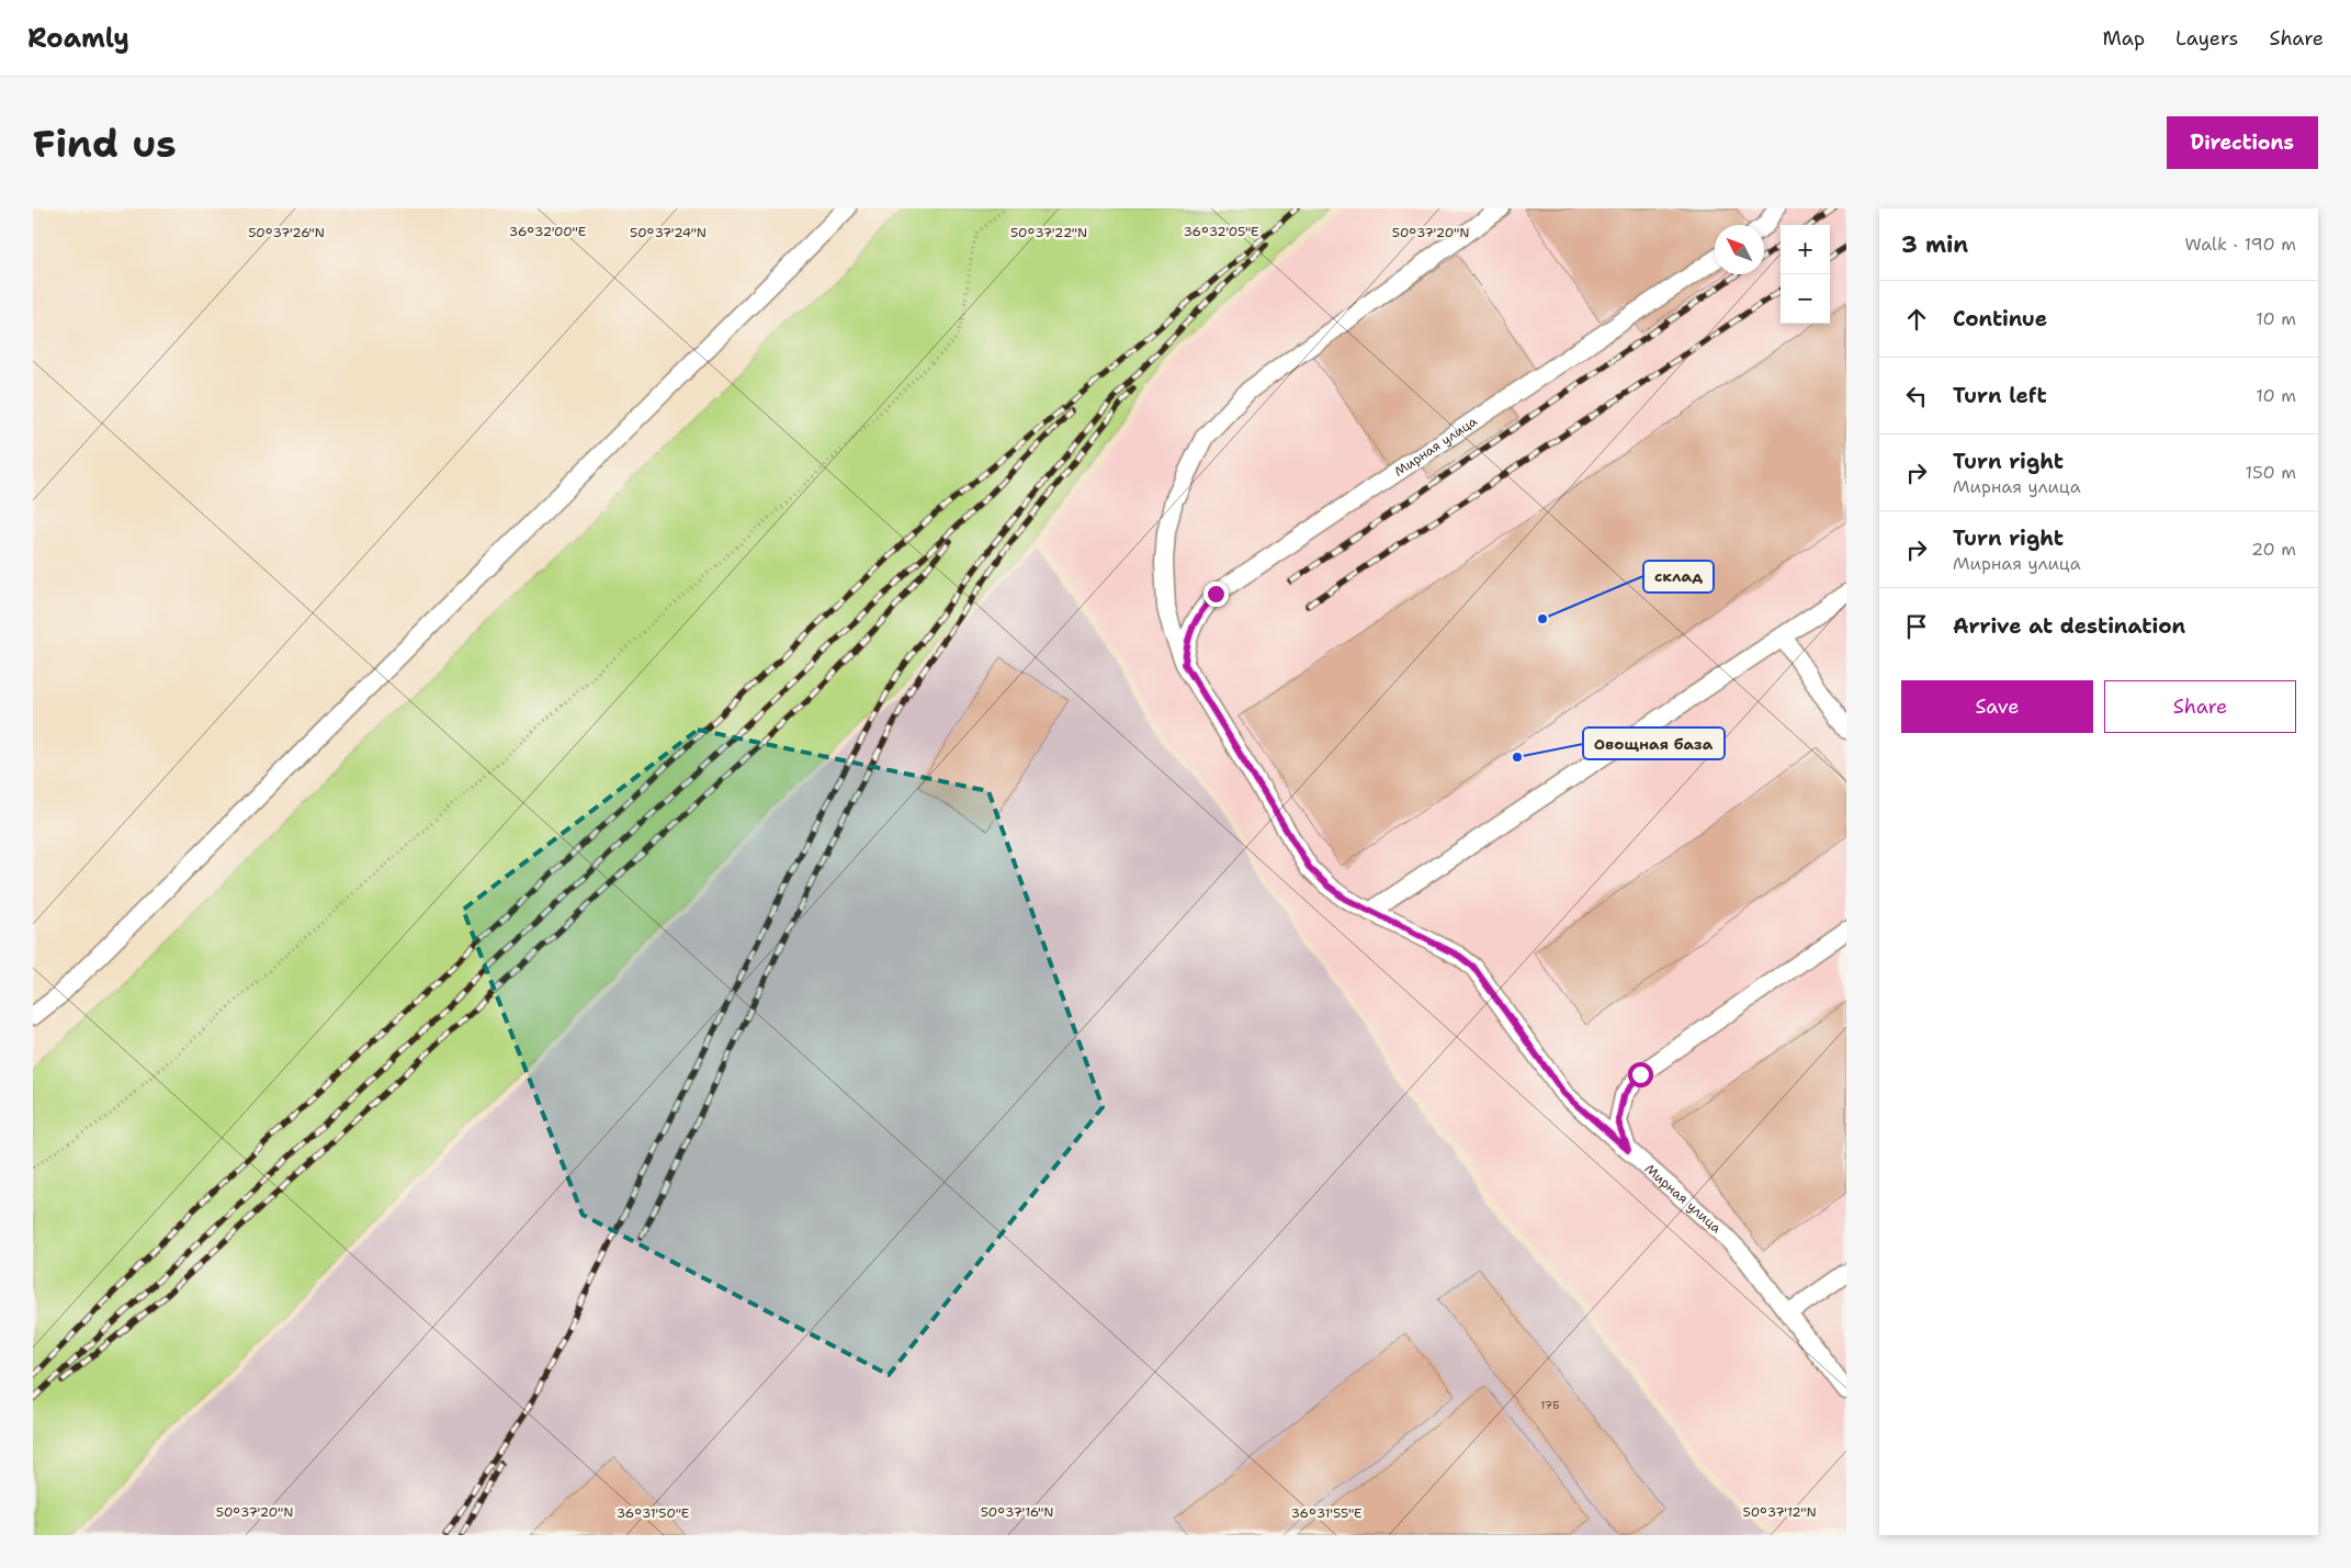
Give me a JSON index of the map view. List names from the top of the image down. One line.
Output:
{"streets":{"lane":["Мирная улица"]},"places":["склад","Овощная база"],"house_numbers":["17Б"],"north":"top left","page":{"header":"Roamly","nav":["Map","Layers","Share"],"buttons":["Directions",["Save","Share"]],"title":"Find us","heading":["3 min","Walk · 190 m"],"map_buttons":["+","−"],"list":[["Continue","10 m"],["Turn left","10 m"],["Turn right","Мирная улица","150 m"],["Turn right","Мирная улица","20 m"],"Arrive at destination"]},"coordinates":["36°32'00\"E","36°32'05\"E","50°37'26\"N","50°37'24\"N","50°37'22\"N","50°37'20\"N","50°37'16\"N","50°37'12\"N","36°31'50\"E","36°31'55\"E"]}
